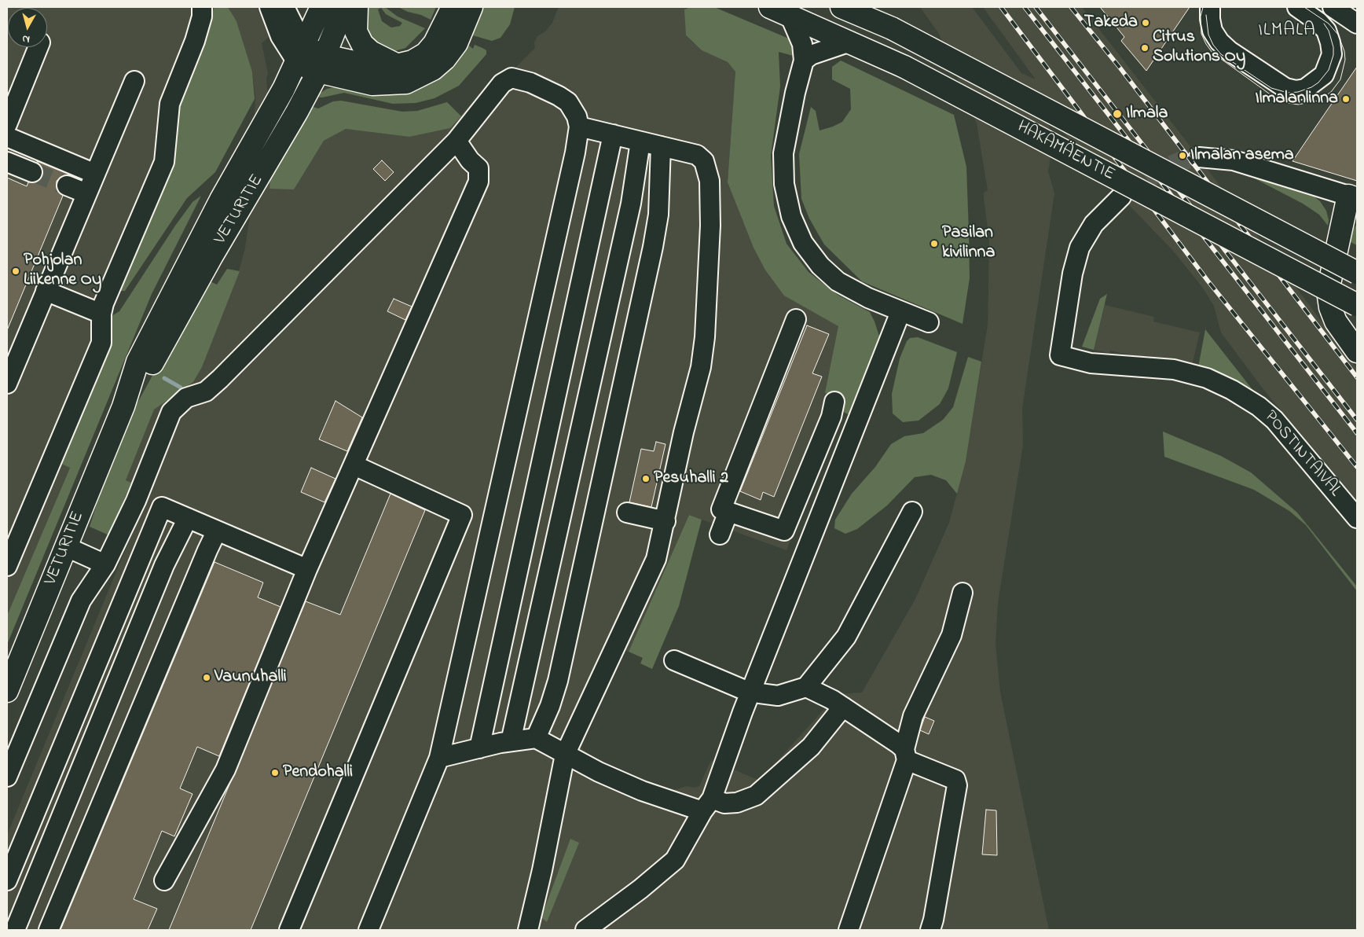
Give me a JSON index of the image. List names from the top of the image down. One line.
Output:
{"streets":{"main road":["HAKAMÄENTIE","VETURITIE"],"street":["POSTINTAIVAL"]},"districts":["ILMALA"],"places":["Takeda","Citrus Solutions Oy","Ilmalanlinna","Ilmala","Ilmalan asema","Pasilan kivilinna","Pohjolan Liikenne Oy","Pesuhalli 2","Vaunuhalli","Pendohalli"],"north":"bottom"}
